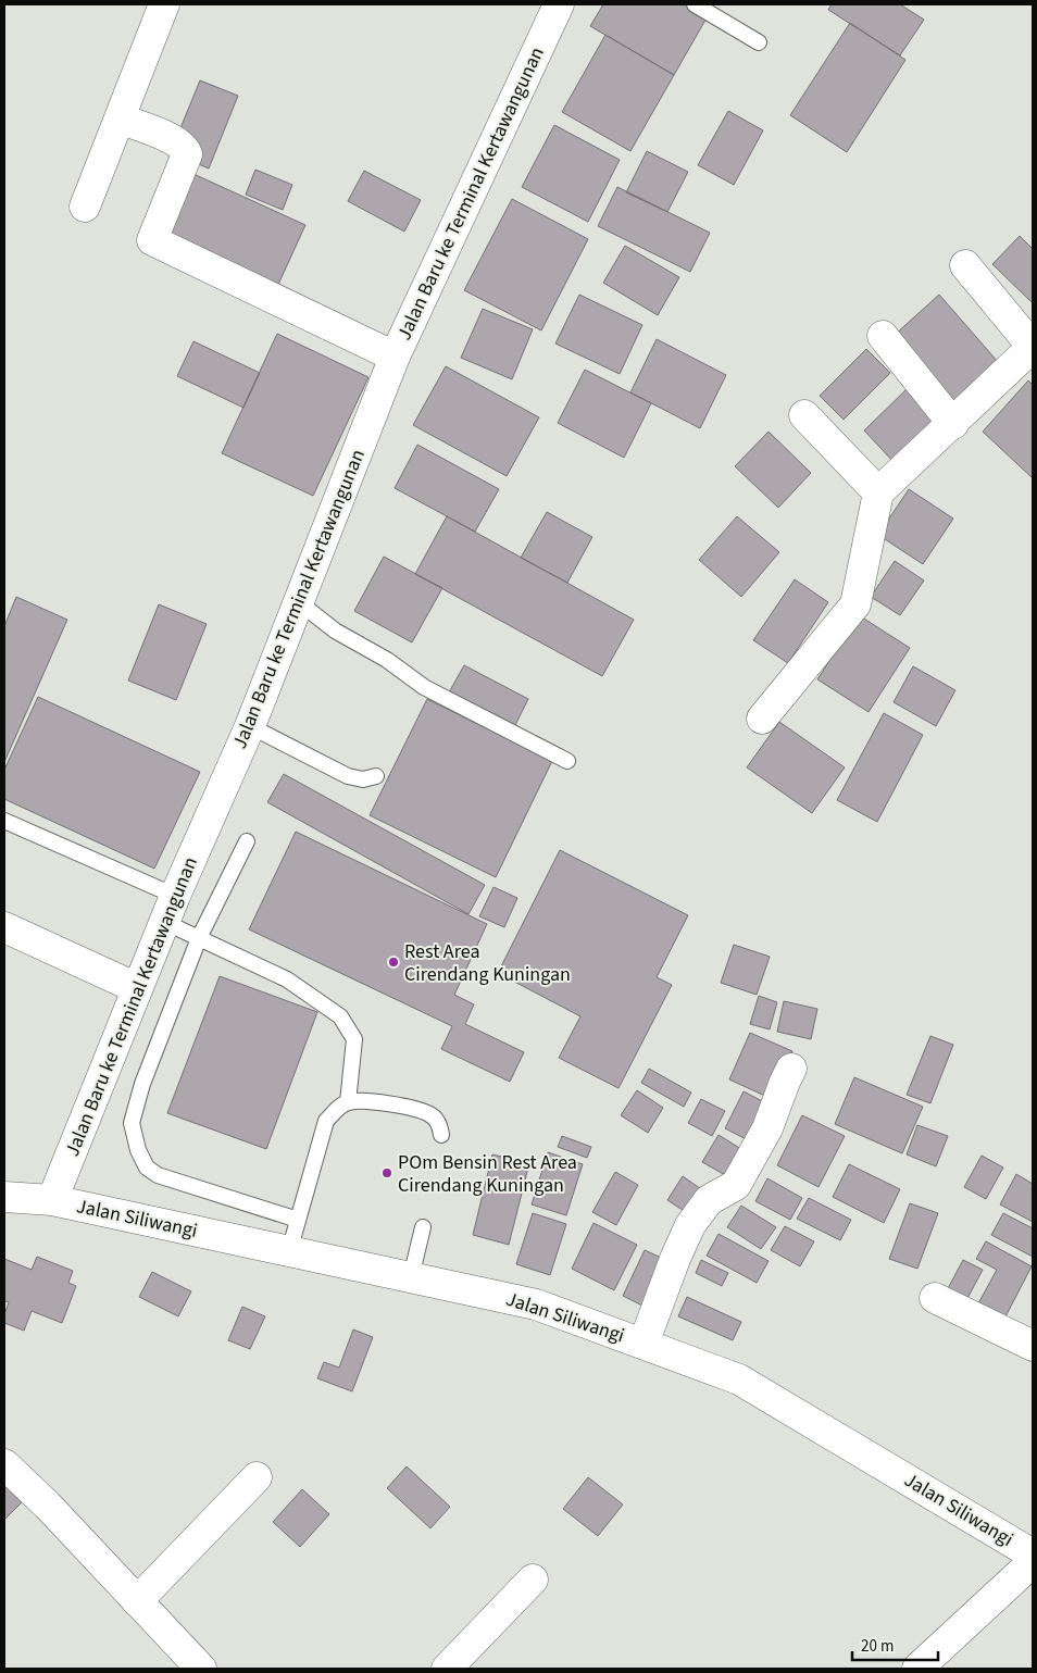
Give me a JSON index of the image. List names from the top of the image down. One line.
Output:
{"streets":{"street":["Jalan Baru ke Terminal Kertawangunan","Jalan Siliwangi"]},"crossings":[["Jalan Baru ke Terminal Kertawangunan","Jalan Siliwangi"]],"places":["Rest Area Cirendang Kuningan","POm Bensin Rest Area Cirendang Kuningan"],"scale_bar":"20 m"}
